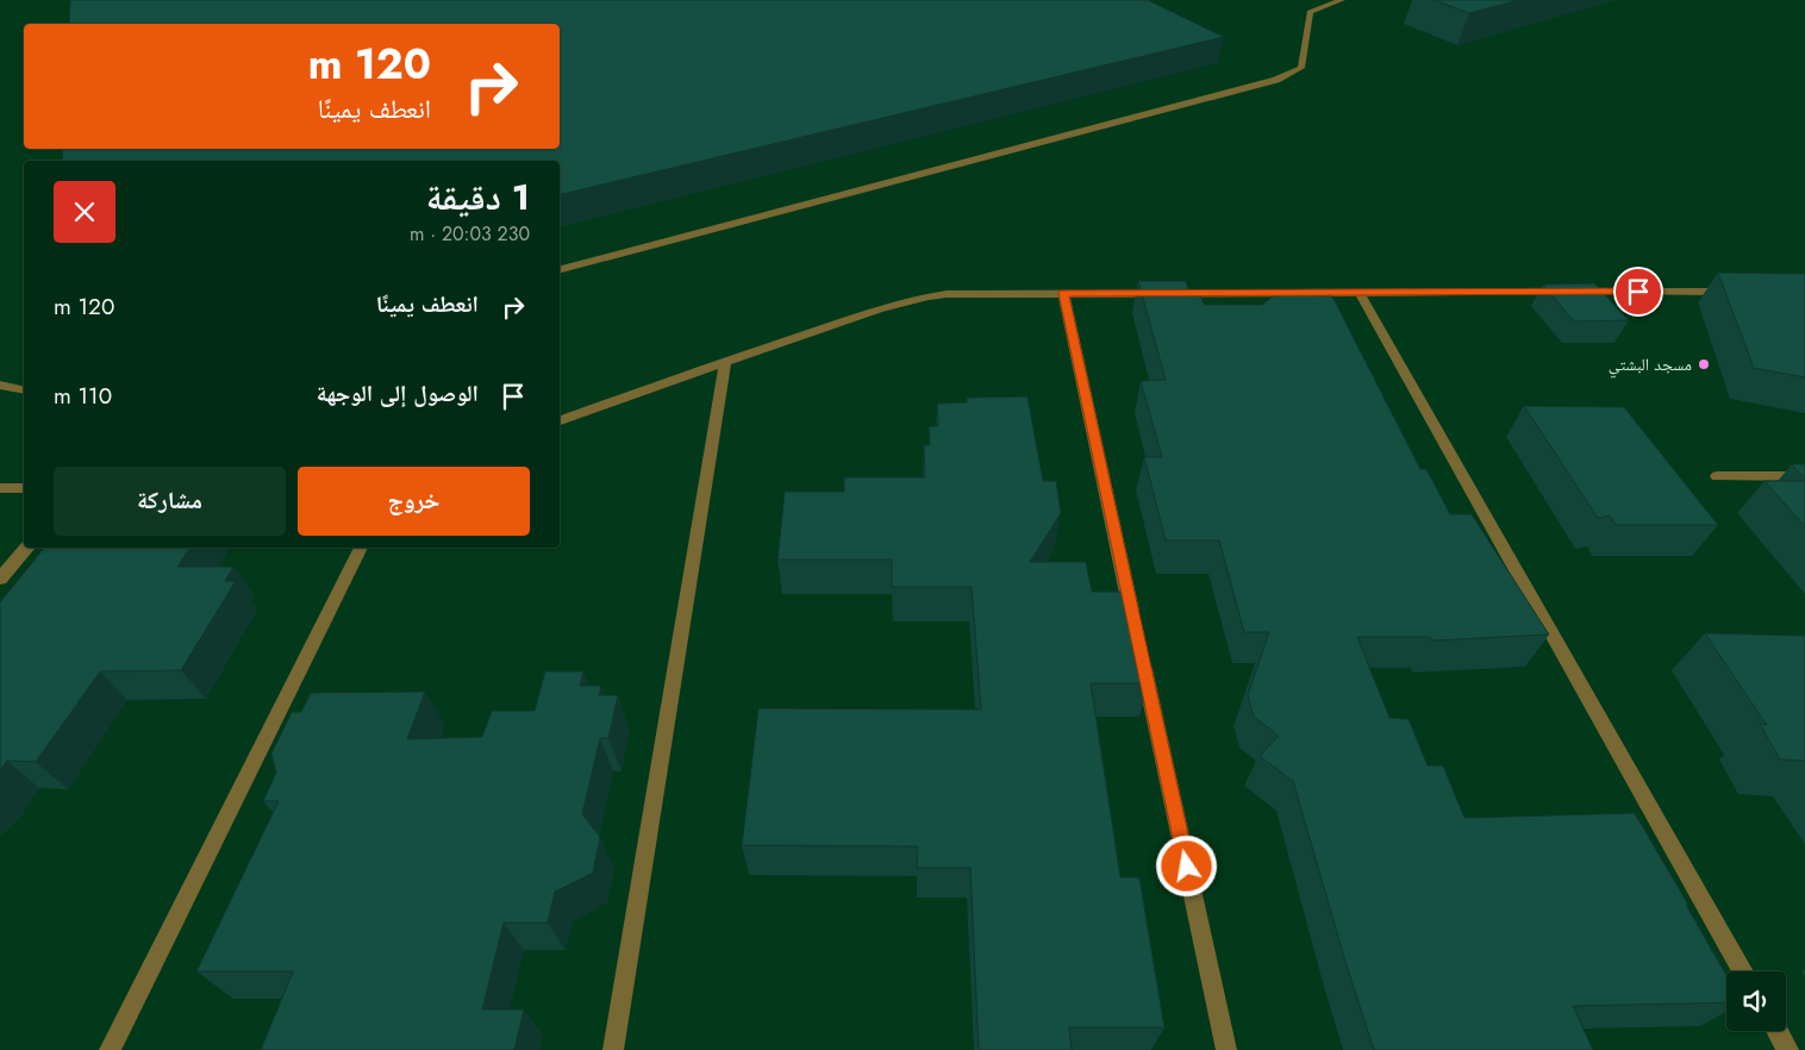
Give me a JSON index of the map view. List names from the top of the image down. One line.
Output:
{"places":["مسجد البشتي"],"page":{"turn":["120 m","انعطف يمينًا"],"heading":["1 دقيقة","230 m · 20:03"],"list":[{"name":"انعطف يمينًا","value":"120 m"},{"name":"الوصول إلى الوجهة","value":"110 m"}],"buttons":["خروج","مشاركة"]}}
